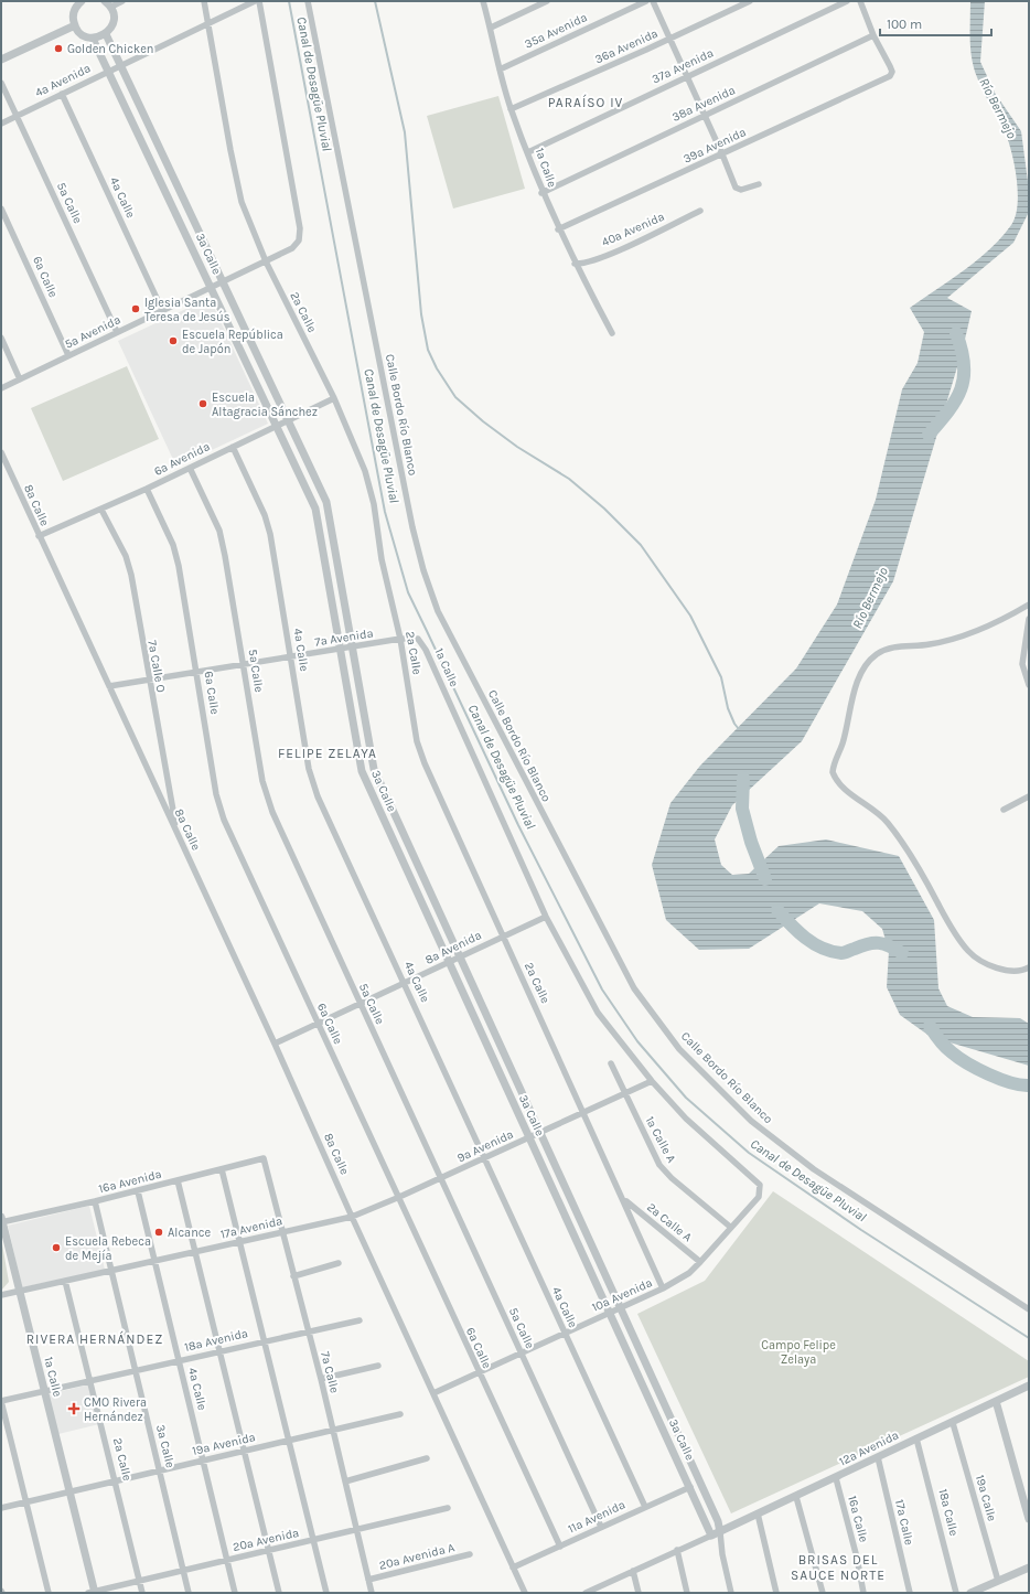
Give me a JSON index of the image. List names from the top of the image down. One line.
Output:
{"streets":{"street":["35a Avenida","36a Avenida","37a Avenida","4a Avenida","38a Avenida","39a Avenida","1a Calle","4a Calle","5a Calle","40a Avenida","3a Calle","6a Calle","2a Calle","5a Avenida","Calle Bordo Río Blanco","6a Avenida","8a Calle","7a Avenida","7a Calle O","8a Avenida","1a Calle A","9a Avenida","16a Avenida","2a Calle A","17a Avenida","10a Avenida","18a Avenida","7a Calle","19a Avenida","12a Avenida","19a Calle","18a Calle","11a Avenida","16a Calle","17a Calle","20a Avenida","20a Avenida A"]},"crossings":[["35a Avenida","1a Calle"],["36a Avenida","1a Calle"],["37a Avenida","1a Calle"],["4a Avenida","4a Calle"],["4a Avenida","5a Calle"],["4a Avenida","3a Calle"],["4a Avenida","2a Calle"],["38a Avenida","39a Avenida"],["38a Avenida","1a Calle"],["39a Avenida","1a Calle"],["1a Calle","40a Avenida"],["1a Calle","2a Calle"],["1a Calle","7a Avenida"],["1a Calle","8a Avenida"],["1a Calle","16a Avenida"],["1a Calle","17a Avenida"],["1a Calle","18a Avenida"],["1a Calle","19a Avenida"],["1a Calle","20a Avenida"],["4a Calle","5a Avenida"],["4a Calle","6a Avenida"],["4a Calle","7a Avenida"],["4a Calle","8a Avenida"],["4a Calle","9a Avenida"],["4a Calle","16a Avenida"],["4a Calle","17a Avenida"],["4a Calle","10a Avenida"],["4a Calle","18a Avenida"],["4a Calle","19a Avenida"],["4a Calle","11a Avenida"],["4a Calle","20a Avenida"],["5a Calle","5a Avenida"],["5a Calle","6a Avenida"],["5a Calle","7a Avenida"],["5a Calle","8a Avenida"],["5a Calle","9a Avenida"],["5a Calle","10a Avenida"],["5a Calle","11a Avenida"],["3a Calle","5a Avenida"],["3a Calle","6a Avenida"],["3a Calle","7a Avenida"],["3a Calle","8a Avenida"],["3a Calle","9a Avenida"],["3a Calle","16a Avenida"],["3a Calle","17a Avenida"],["3a Calle","10a Avenida"],["3a Calle","18a Avenida"],["3a Calle","19a Avenida"],["3a Calle","12a Avenida"],["3a Calle","11a Avenida"],["3a Calle","20a Avenida"],["6a Calle","5a Avenida"],["6a Calle","6a Avenida"],["6a Calle","7a Avenida"],["6a Calle","8a Avenida"],["6a Calle","9a Avenida"],["6a Calle","10a Avenida"],["6a Calle","11a Avenida"],["2a Calle","5a Avenida"],["2a Calle","6a Avenida"],["2a Calle","7a Avenida"],["2a Calle","8a Avenida"],["2a Calle","9a Avenida"],["2a Calle","2a Calle A"],["2a Calle","17a Avenida"],["2a Calle","10a Avenida"],["2a Calle","18a Avenida"],["2a Calle","19a Avenida"],["2a Calle","20a Avenida"],["6a Avenida","8a Calle"],["6a Avenida","7a Calle O"],["8a Calle","7a Avenida"],["8a Calle","7a Calle O"],["8a Calle","8a Avenida"],["8a Calle","9a Avenida"],["8a Calle","17a Avenida"],["8a Calle","10a Avenida"],["8a Calle","11a Avenida"],["7a Avenida","7a Calle O"],["1a Calle A","9a Avenida"],["1a Calle A","10a Avenida"],["9a Avenida","17a Avenida"],["9a Avenida","10a Avenida"],["16a Avenida","7a Calle"],["2a Calle A","10a Avenida"],["17a Avenida","7a Calle"],["18a Avenida","7a Calle"],["7a Calle","19a Avenida"],["7a Calle","20a Avenida"],["7a Calle","20a Avenida A"],["12a Avenida","19a Calle"],["12a Avenida","18a Calle"],["12a Avenida","16a Calle"],["12a Avenida","17a Calle"]],"districts":["PARAÍSO IV","FELIPE ZELAYA","RIVERA HERNÁNDEZ","BRISAS DEL SAUCE NORTE"],"water":["Canal de Desagüe Pluvial","Río Bermejo"],"parks":["Campo Felipe Zelaya"],"places":{"other":["Golden Chicken","Iglesia Santa Teresa de Jesús","Escuela República de Japón","Escuela Altagracia Sánchez","Alcance","Escuela Rebeca de Mejía"],"health":["CMO Rivera Hernández"]},"scale_bar":"100 m"}
